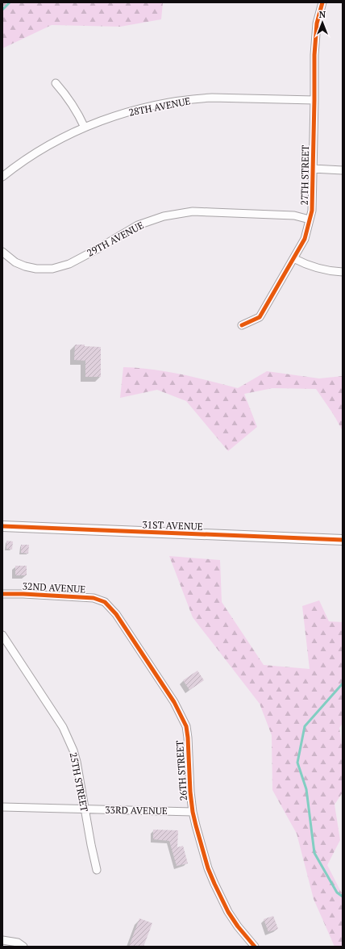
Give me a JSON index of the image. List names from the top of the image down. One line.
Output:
{"streets":{"street":["28TH AVENUE","27TH STREET","29TH AVENUE","31ST AVENUE","32ND AVENUE","26TH STREET","25TH STREET","33RD AVENUE"]},"crossings":[["28TH AVENUE","27TH STREET"],["27TH STREET","29TH AVENUE"],["32ND AVENUE","26TH STREET"],["26TH STREET","33RD AVENUE"],["25TH STREET","33RD AVENUE"]],"north":"top"}
